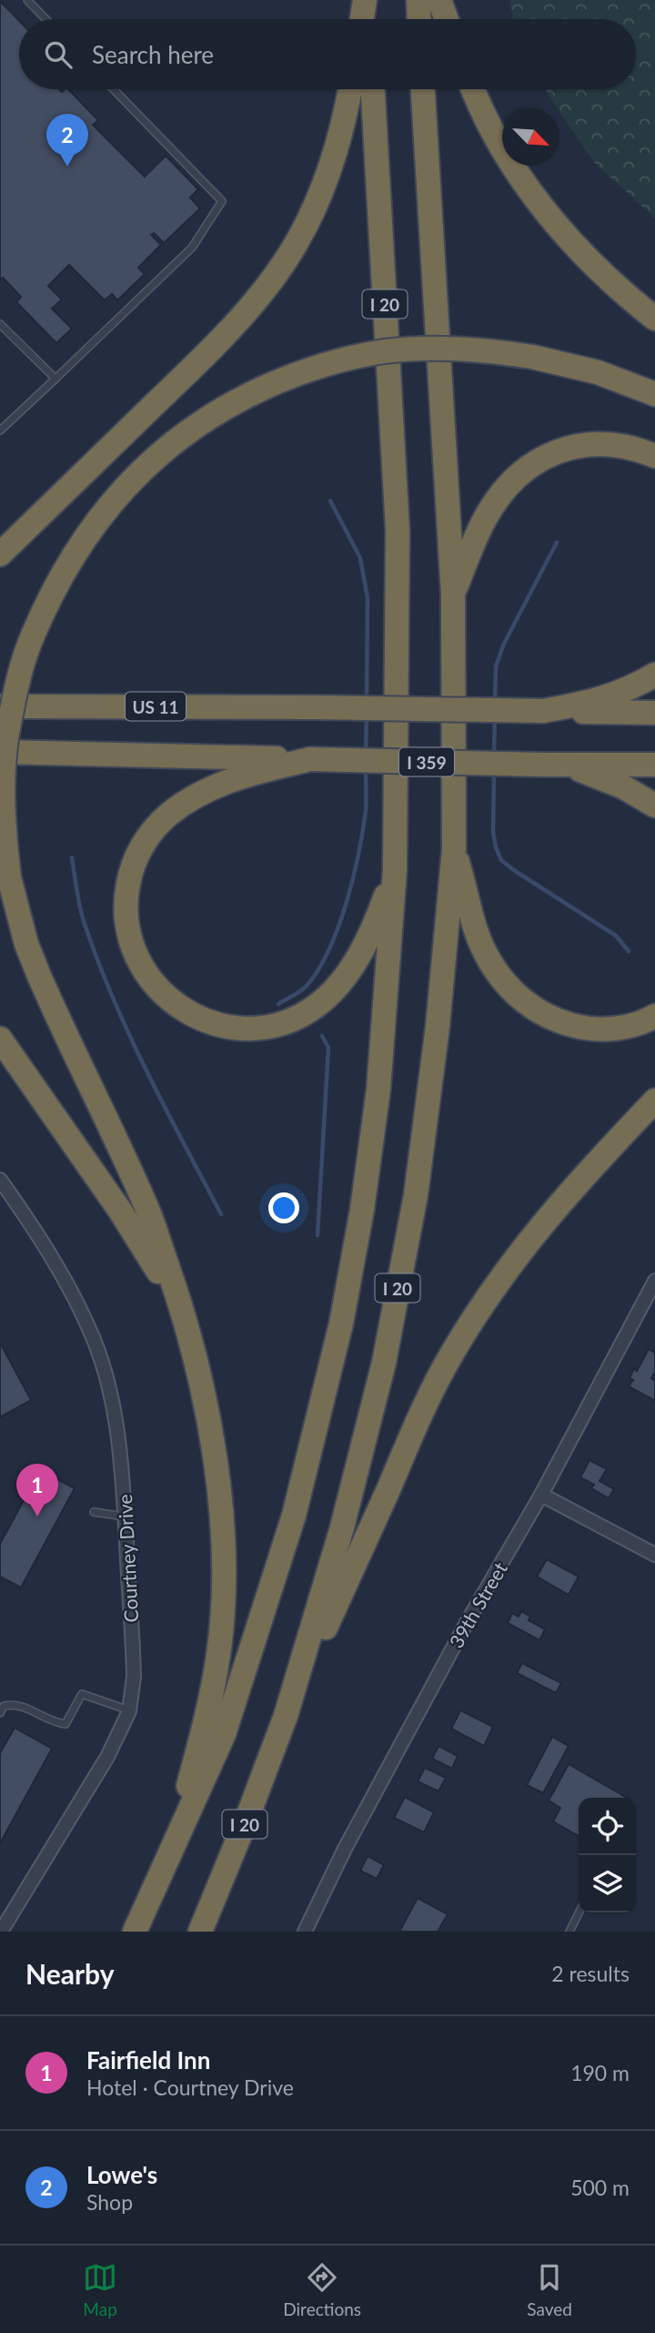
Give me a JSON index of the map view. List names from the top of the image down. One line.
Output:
{"streets":{"highway":["I 20","US 11","I 359"],"street":["Courtney Drive","39th Street"]},"north":"bottom right","page":{"search":"Search here","pins":["2","1"],"heading":["Nearby","2 results"],"list":[{"mark":"1","name":"Fairfield Inn","note":"Hotel · Courtney Drive","value":"190 m"},{"mark":"2","name":"Lowe's","note":"Shop","value":"500 m"}],"nav":["Map","Directions","Saved"]}}
